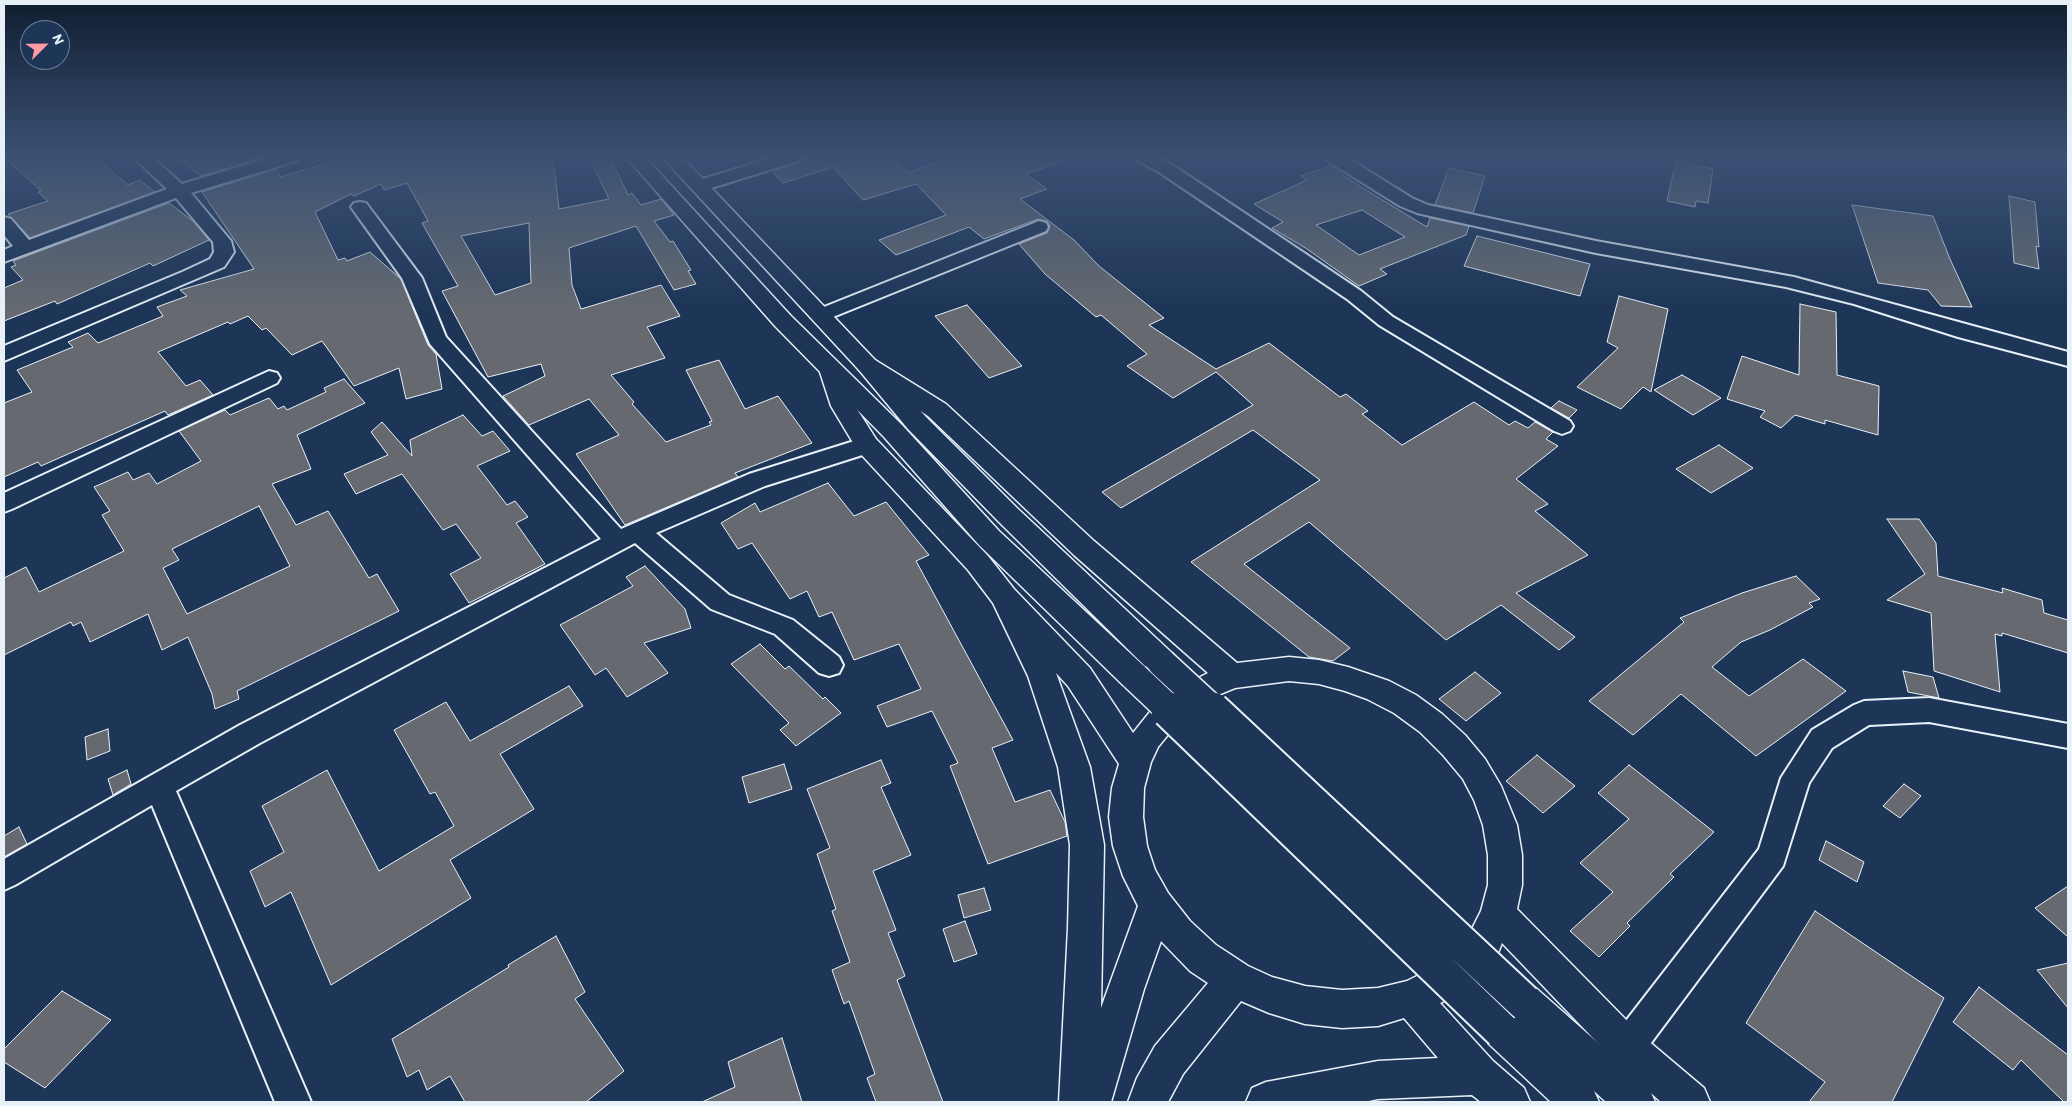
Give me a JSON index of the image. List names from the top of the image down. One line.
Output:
{"north":"top right"}
